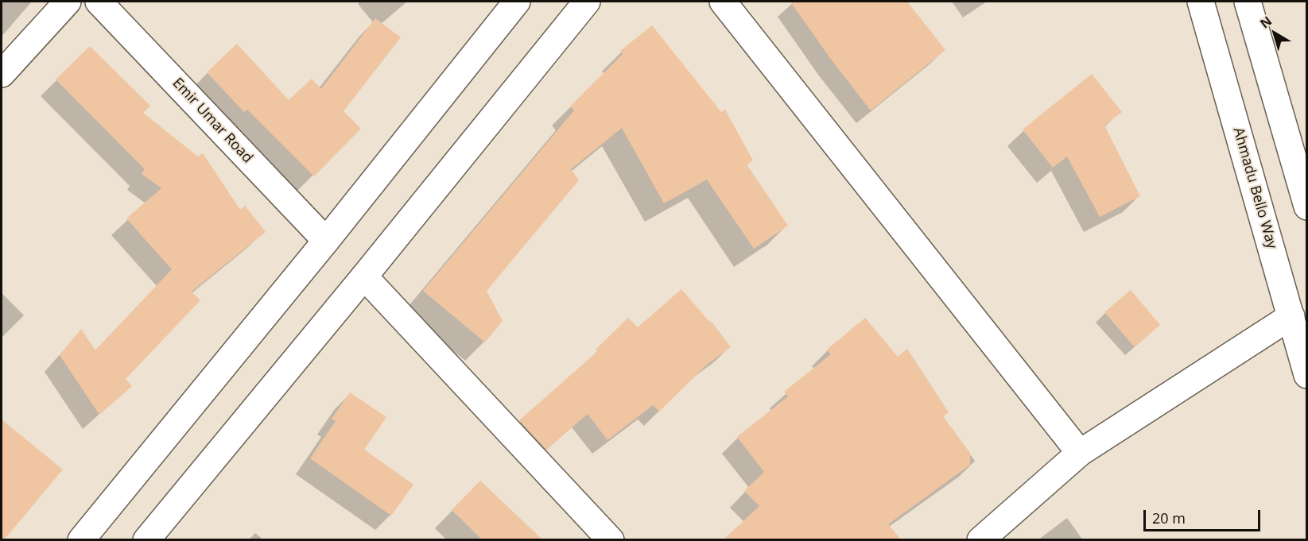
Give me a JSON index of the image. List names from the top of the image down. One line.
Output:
{"streets":{"street":["Emir Umar Road","Ahmadu Bello Way"]},"scale_bar":"20 m","north":"top left"}
